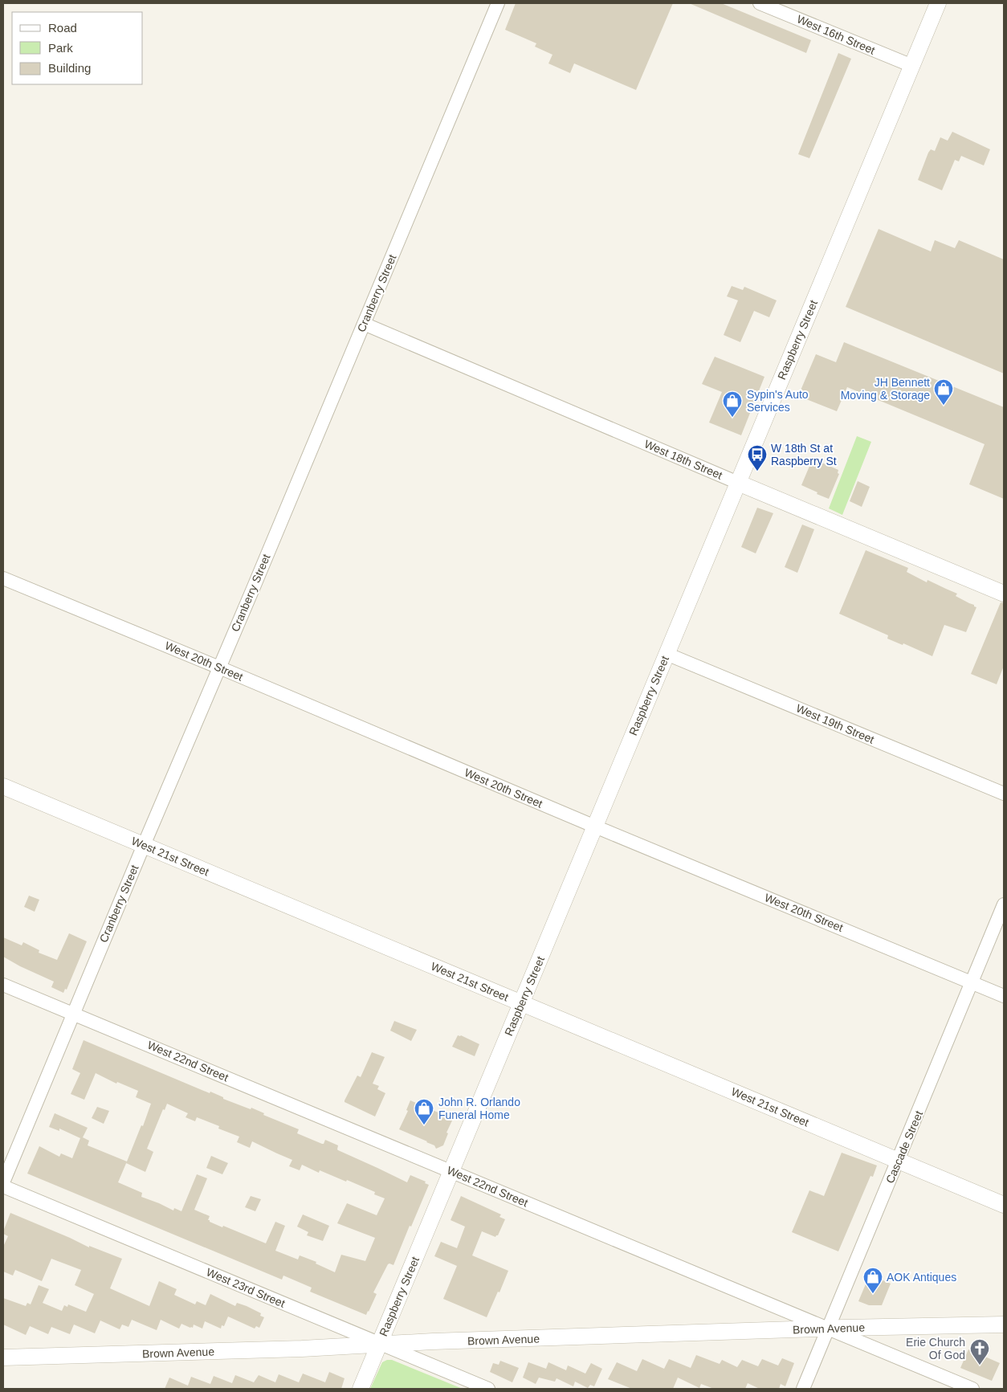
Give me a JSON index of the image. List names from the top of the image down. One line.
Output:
{"streets":{"street":["West 16th Street","Cranberry Street","Raspberry Street","West 18th Street","West 20th Street","West 19th Street","West 21st Street","West 22nd Street","Cascade Street","West 23rd Street","Brown Avenue"]},"crossings":[["West 16th Street","Raspberry Street"],["Cranberry Street","West 18th Street"],["Cranberry Street","West 20th Street"],["Cranberry Street","West 21st Street"],["Cranberry Street","West 22nd Street"],["Raspberry Street","West 18th Street"],["Raspberry Street","West 20th Street"],["Raspberry Street","West 19th Street"],["Raspberry Street","West 21st Street"],["Raspberry Street","West 22nd Street"],["Raspberry Street","West 23rd Street"],["Raspberry Street","Brown Avenue"],["West 20th Street","Cascade Street"],["West 21st Street","Cascade Street"],["West 22nd Street","Cascade Street"],["West 22nd Street","Brown Avenue"],["Cascade Street","Brown Avenue"],["West 23rd Street","Brown Avenue"]],"places":{"shop":["JH Bennett Moving & Storage","Sypin's Auto Services","John R. Orlando Funeral Home","AOK Antiques"],"bus stop":["W 18th St at Raspberry St"],"church":["Erie Church Of God"]},"legend":["Road","Park","Building"]}
